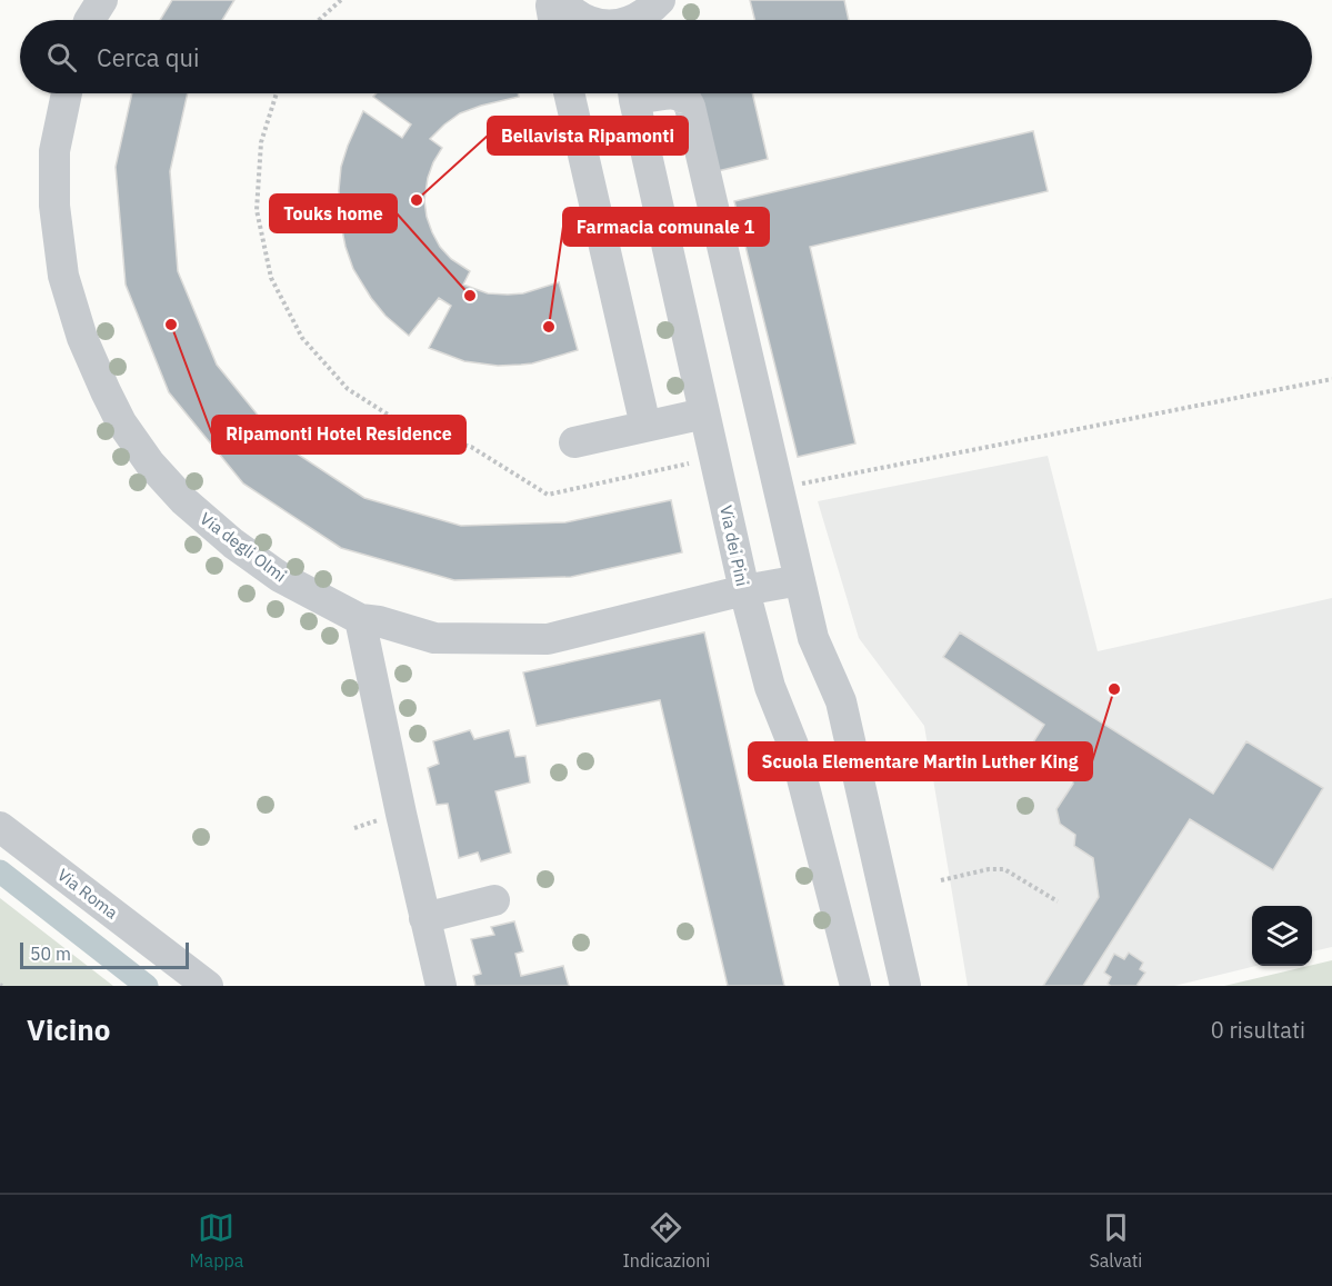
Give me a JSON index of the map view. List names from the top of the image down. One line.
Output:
{"streets":{"street":["Via dei Pini","Via degli Olmi","Via Roma"]},"crossings":[["Via dei Pini","Via degli Olmi"]],"places":["Bellavista Ripamonti","Touks home","Ripamonti Hotel Residence","Farmacia comunale 1","Scuola Elementare Martin Luther King"],"scale_bar":"50 m","page":{"search":"Cerca qui","scale":"50 m","heading":["Vicino","0 risultati"],"nav":["Mappa","Indicazioni","Salvati"]}}
